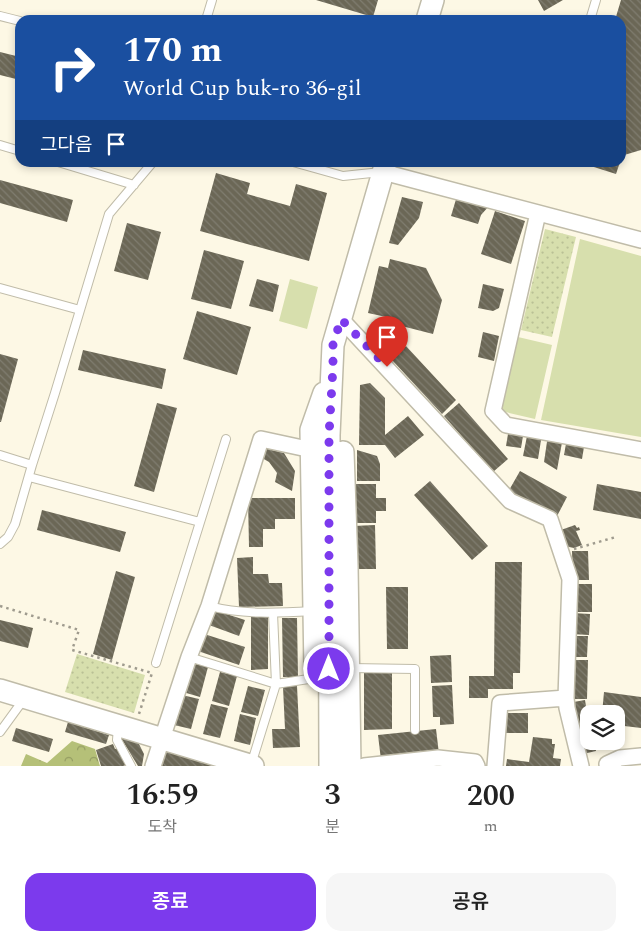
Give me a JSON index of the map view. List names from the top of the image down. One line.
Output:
{"page":{"turn":["170 m","World Cup buk-ro 36-gil"],"then":"그다음","eta":["16:59","도착","3","분","200","m"],"buttons":["종료","공유"]}}
